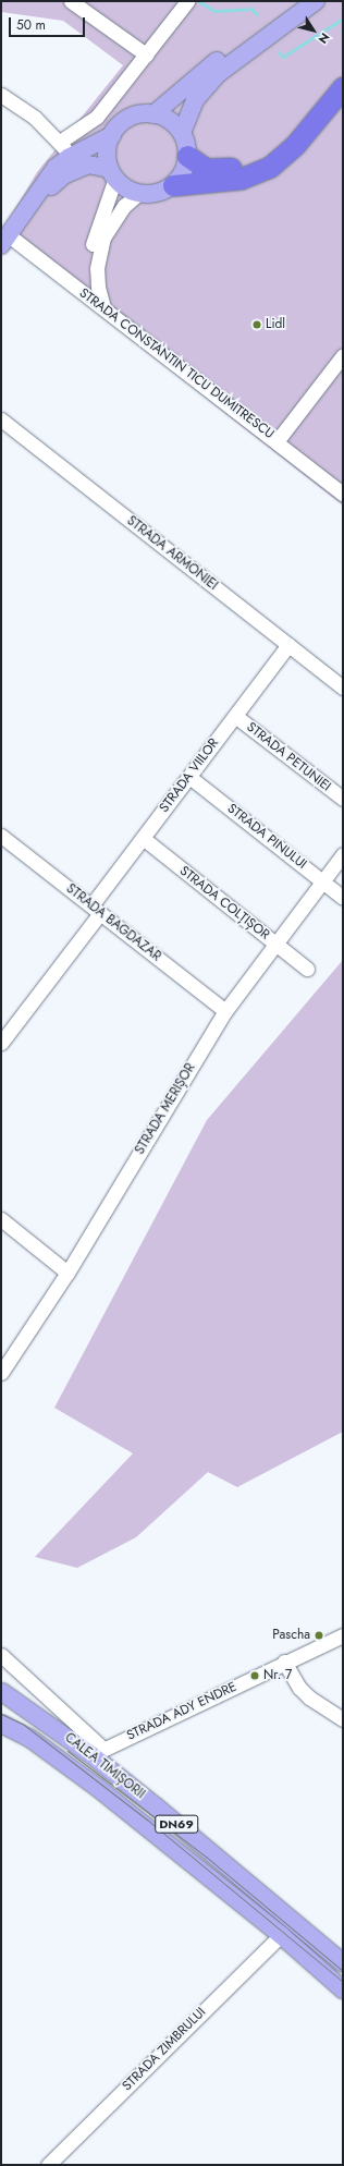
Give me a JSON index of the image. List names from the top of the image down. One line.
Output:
{"streets":{"main road":["CALEA TIMIȘORII","DN69"],"street":["STRADA CONSTANTIN TICU DUMITRESCU","STRADA ARMONIEI","STRADA PETUNIEI","STRADA VIILOR","STRADA PINULUI","STRADA COLȚIȘOR","STRADA BAGDAZAR","STRADA MERIȘOR","STRADA ADY ENDRE","STRADA ZIMBRULUI"]},"crossings":[["STRADA ARMONIEI","STRADA VIILOR"],["STRADA PETUNIEI","STRADA VIILOR"],["STRADA VIILOR","STRADA PINULUI"],["STRADA VIILOR","STRADA COLȚIȘOR"],["STRADA VIILOR","STRADA BAGDAZAR"],["STRADA PINULUI","STRADA MERIȘOR"],["STRADA COLȚIȘOR","STRADA MERIȘOR"],["STRADA BAGDAZAR","STRADA MERIȘOR"],["STRADA ADY ENDRE","CALEA TIMIȘORII"],["CALEA TIMIȘORII","DN69"],["CALEA TIMIȘORII","STRADA ZIMBRULUI"]],"places":["Lidl","Pascha","Nr. 7"],"scale_bar":"50 m","north":"bottom right"}
